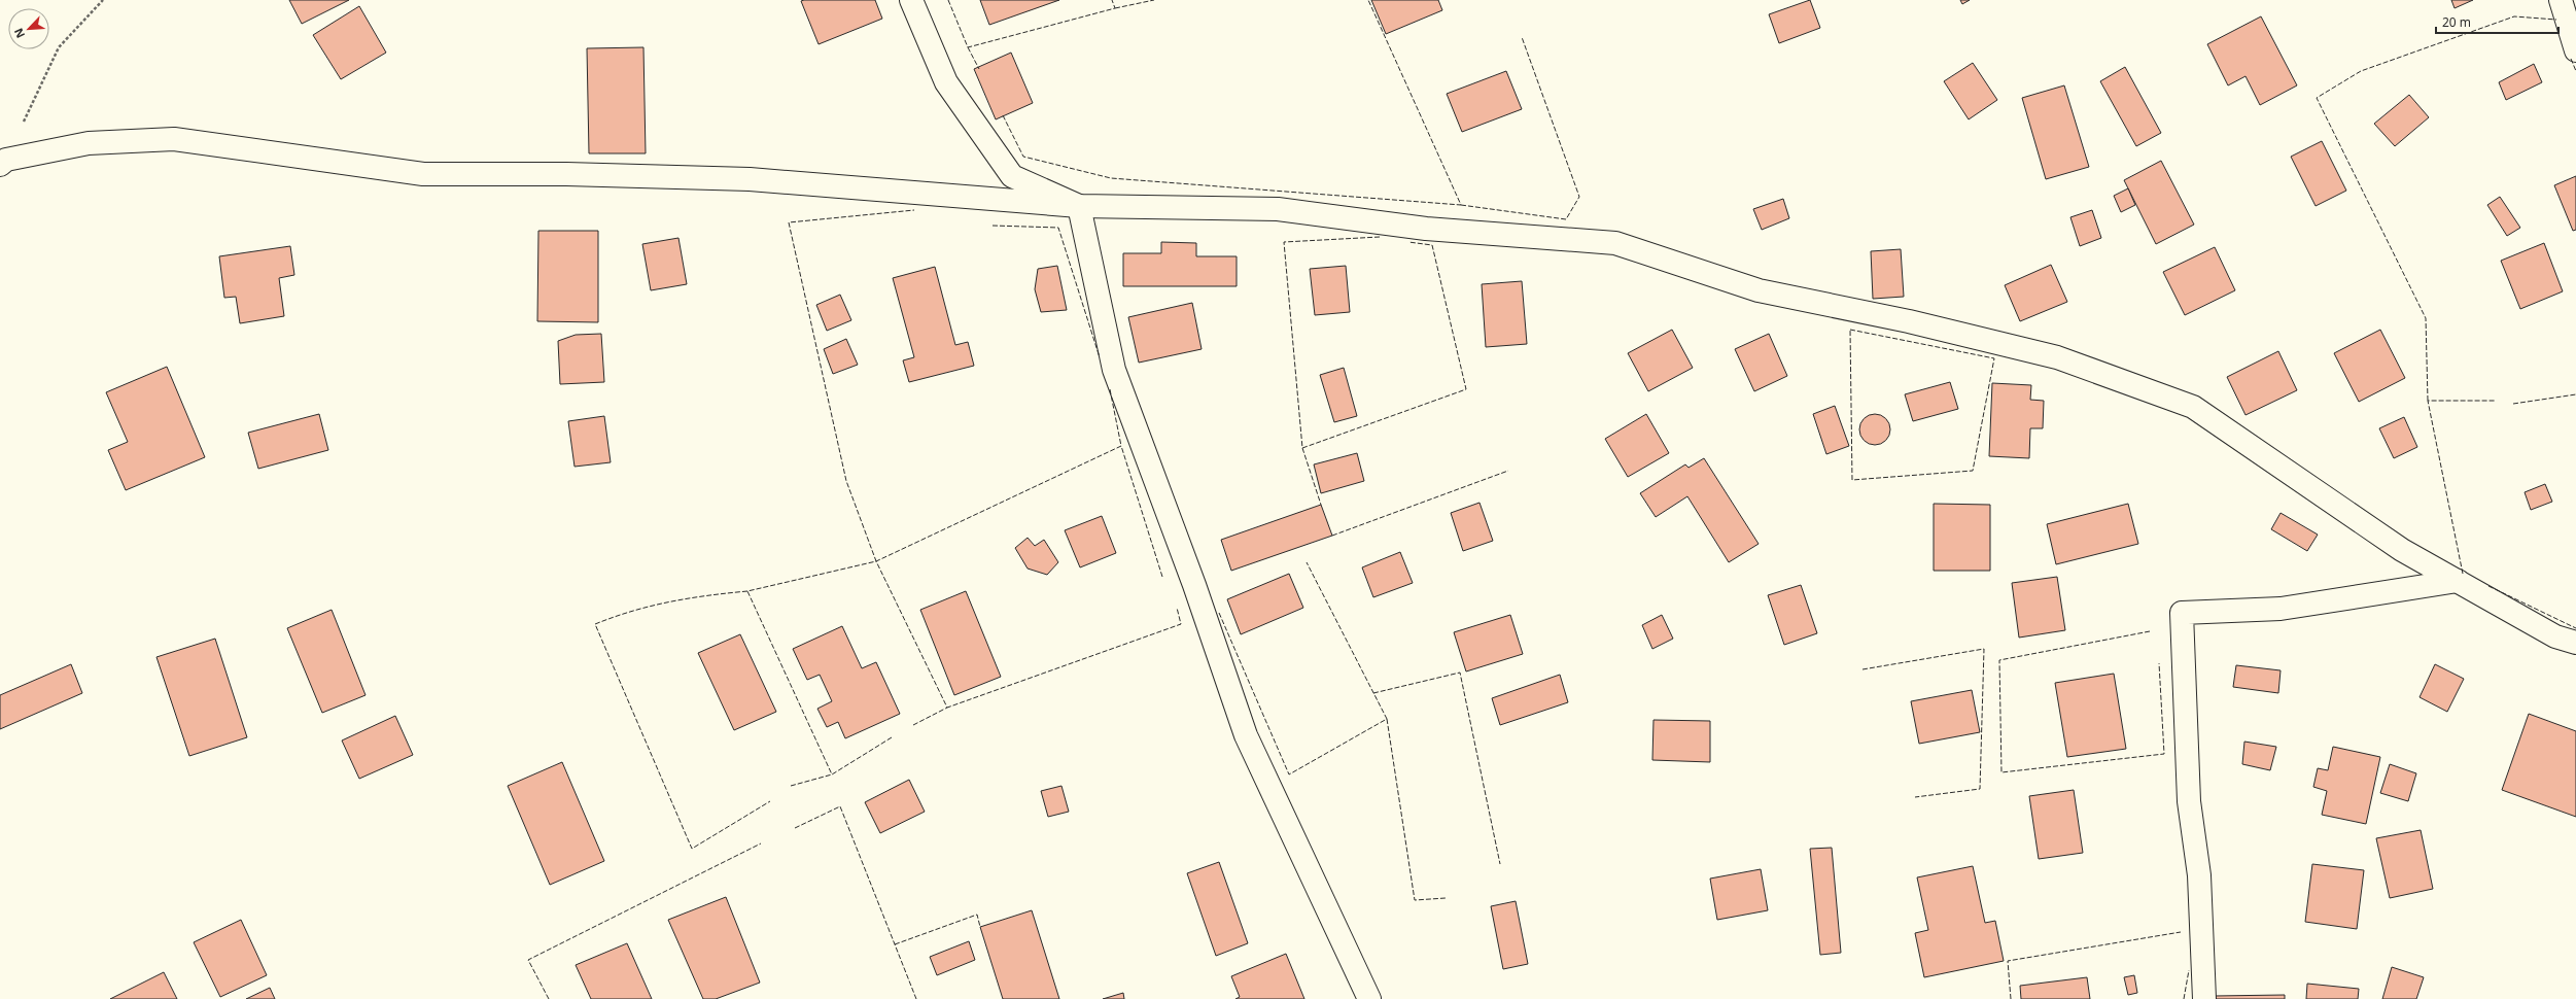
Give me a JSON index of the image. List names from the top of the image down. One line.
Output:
{"scale_bar":"20 m","north":"bottom left"}
